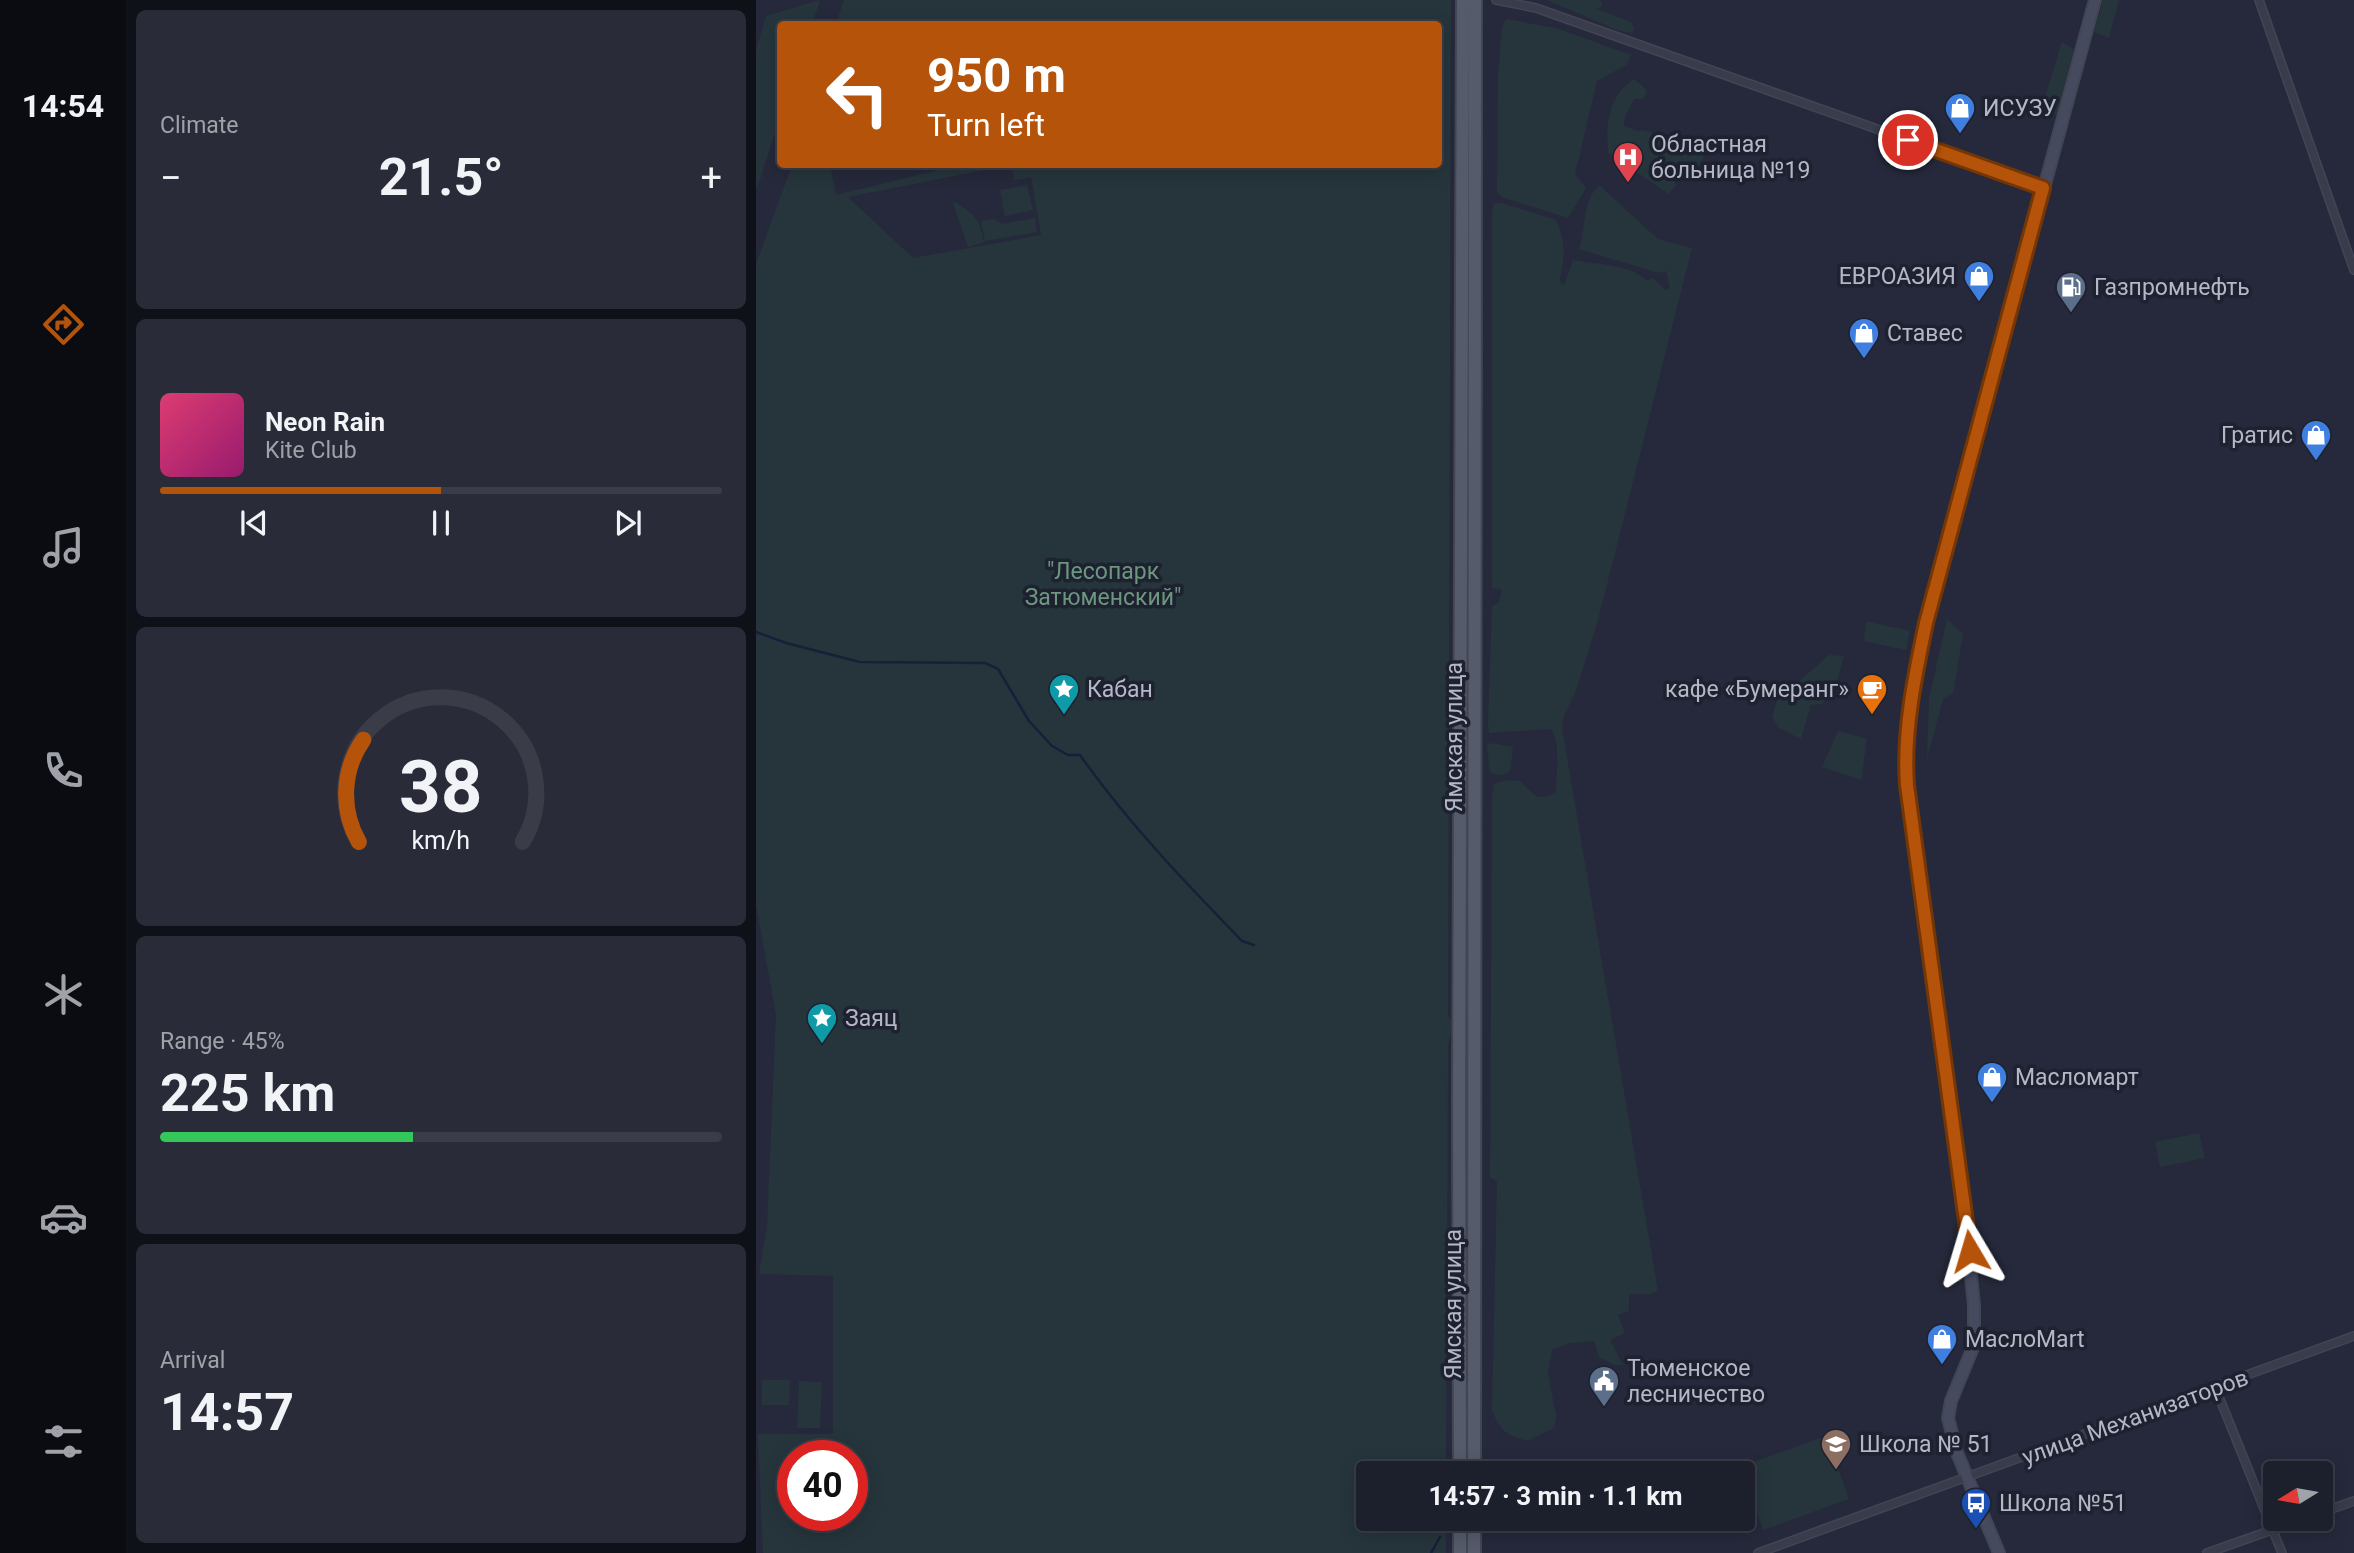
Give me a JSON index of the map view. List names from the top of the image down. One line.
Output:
{"streets":{"main road":["Ямская улица"],"street":["улица Механизаторов"]},"parks":["\"Лесопарк Затюменский\""],"places":{"shop":["ИСУЗУ","ЕВРОАЗИЯ","Ставес","Гратис","Масломарт","МаслоMart"],"hospital":["Областная больница №19"],"fuel station":["Газпромнефть"],"place":["Кабан","Заяц"],"cafe":["кафе «Бумеранг»"],"public building":["Тюменское лесничество"],"school or university":["Школа № 51"],"bus stop":["Школа №51"]},"north":"left","page":{"tabs":"14:54","tile":["Climate",["Range · 45%","225 km"],["Arrival","14:57"]],"turn":["950 m","Turn left"],"heat":["−","21.5°","+"],"song":["Neon Rain","Kite Club"],"limit":"40","trip":"14:57 · 3 min · 1.1 km","gauge":["38","km/h"]}}
